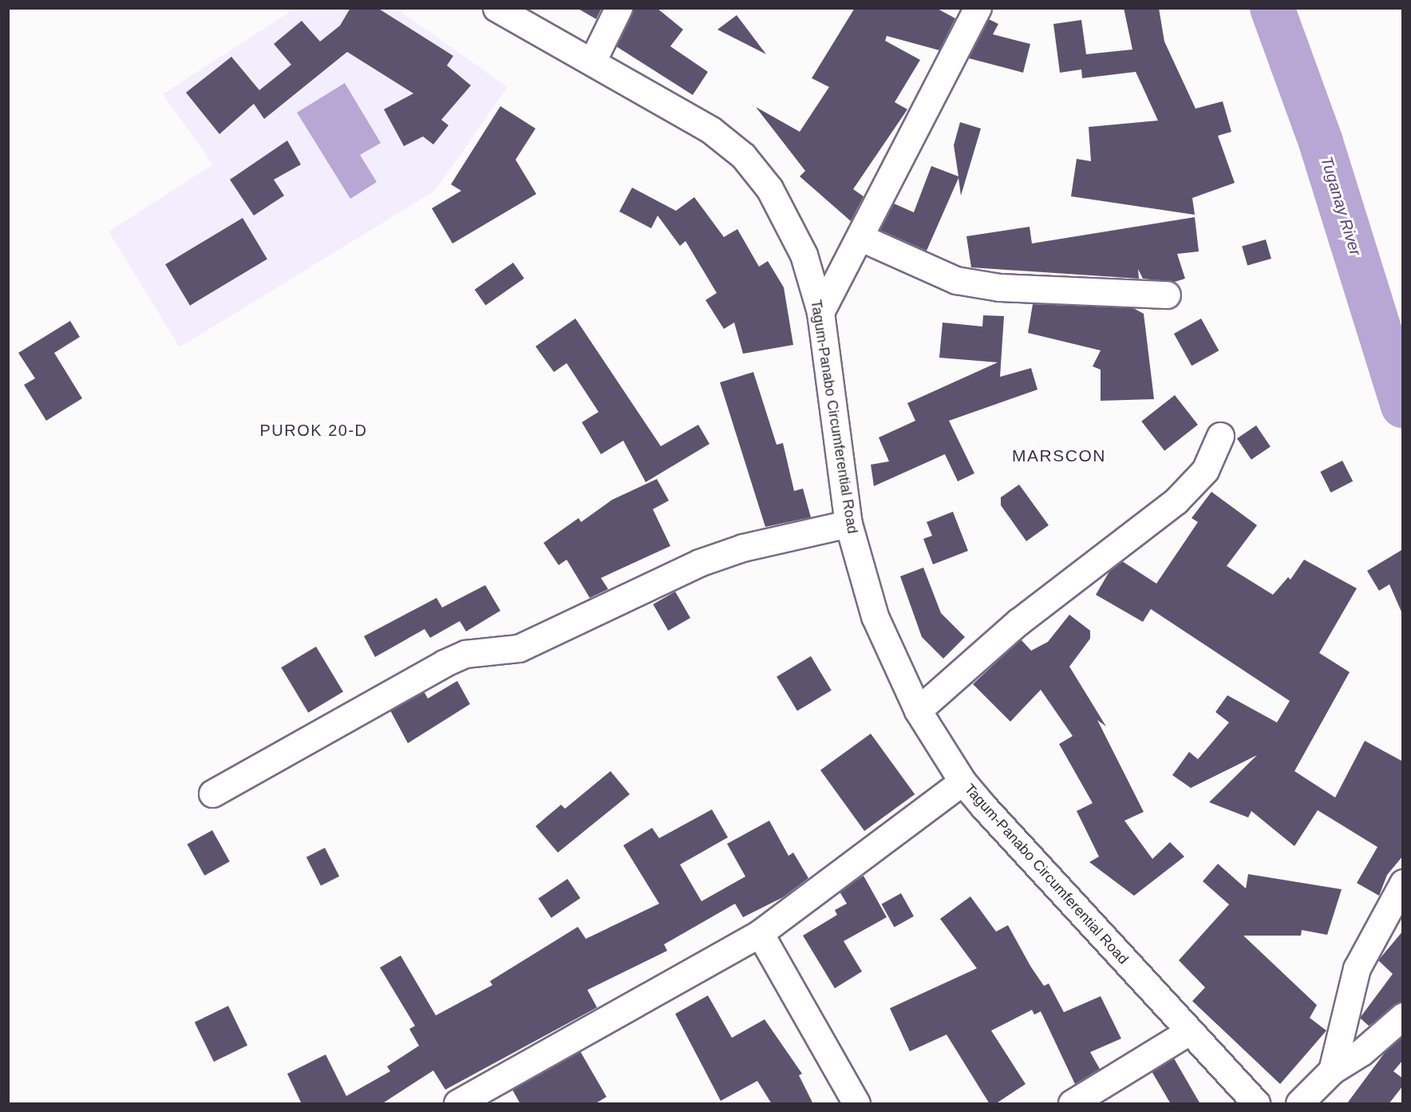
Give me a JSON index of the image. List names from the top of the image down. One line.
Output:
{"streets":{"street":["Tagum-Panabo Circumferential Road"]},"districts":["PUROK 20-D","MARSCON"],"water":["Tuganay River"]}
